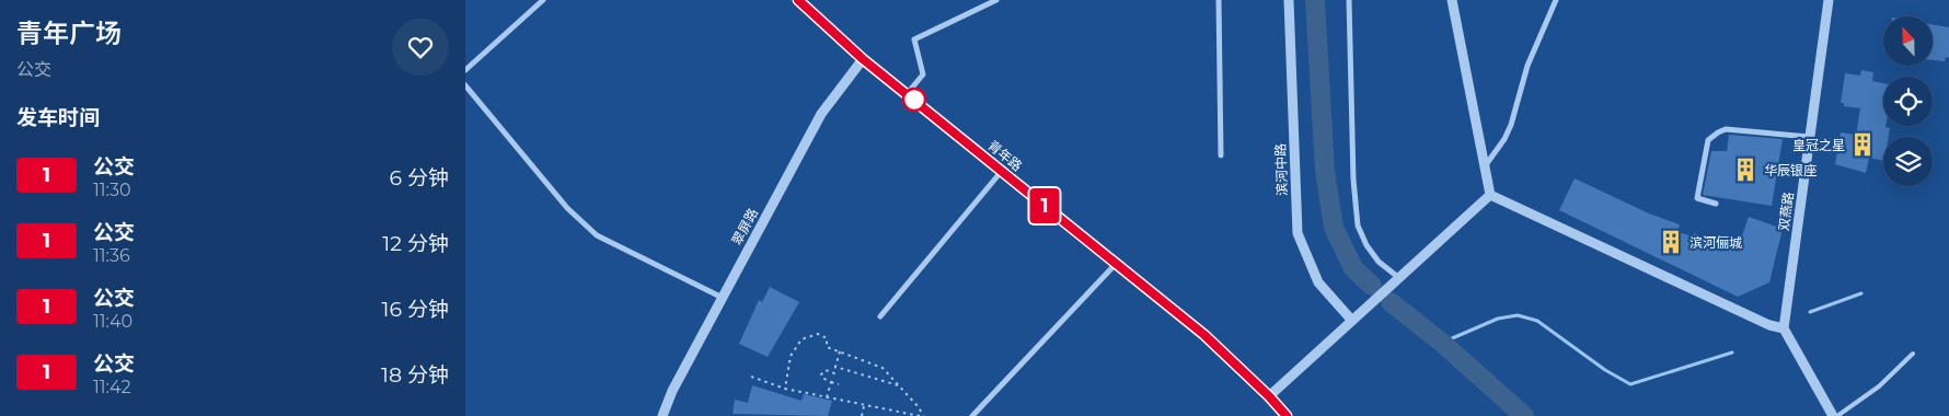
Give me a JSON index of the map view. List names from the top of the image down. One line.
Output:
{"streets":{"street":["青年路","滨河中路","双燕路","翠屏路"]},"crossings":[["青年路","翠屏路"]],"places":{"building":["皇冠之星","华辰银座","滨河俪城"]},"lines":["bus line 1"],"north":"top","page":{"heading":[["青年广场","公交"],"发车时间"],"on_map":"1","list":[{"mark":"1","name":"公交","note":"11:30","value":"6 分钟"},{"mark":"1","name":"公交","note":"11:36","value":"12 分钟"},{"mark":"1","name":"公交","note":"11:40","value":"16 分钟"},{"mark":"1","name":"公交","note":"11:42","value":"18 分钟"}]}}
